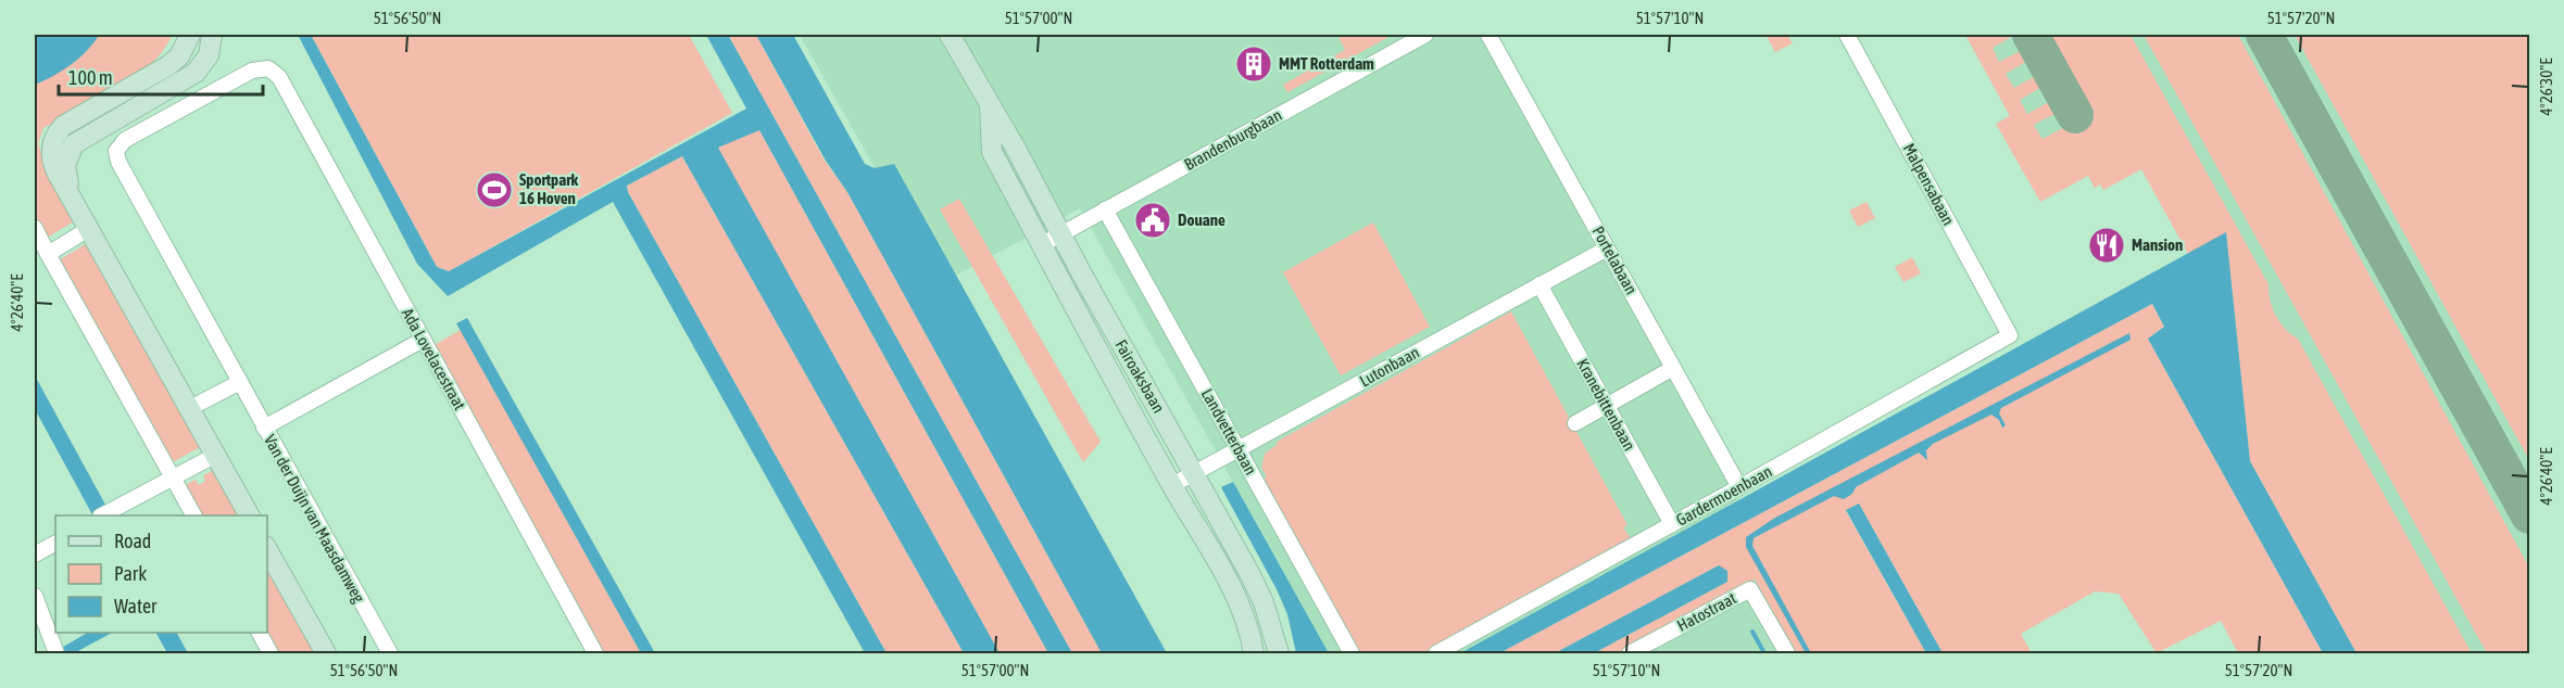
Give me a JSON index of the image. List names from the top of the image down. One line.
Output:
{"streets":{"main road":["Fairoaksbaan"],"street":["Brandenburgbaan","Malpensabaan","Portelabaan","Ada Lovelacestraat","Lutonbaan","Kranebittenbaan","Landvetterbaan","Gardermoenbaan","Van der Duijn van Maasdamweg","Hatostraat"]},"crossings":[["Brandenburgbaan","Fairoaksbaan"],["Brandenburgbaan","Landvetterbaan"],["Malpensabaan","Gardermoenbaan"],["Portelabaan","Lutonbaan"],["Portelabaan","Gardermoenbaan"],["Ada Lovelacestraat","Van der Duijn van Maasdamweg"],["Lutonbaan","Fairoaksbaan"],["Lutonbaan","Kranebittenbaan"],["Lutonbaan","Landvetterbaan"],["Kranebittenbaan","Gardermoenbaan"]],"places":{"building":["MMT Rotterdam"],"sports":["Sportpark 16 Hoven"],"public building":["Douane"],"restaurant":["Mansion"]},"legend":["Road","Park","Water"],"scale_bar":"100 m","coordinates":["51°56'50\"N","51°57'00\"N","51°57'10\"N","51°57'20\"N","4°26'30\"E","4°26'40\"E"]}
